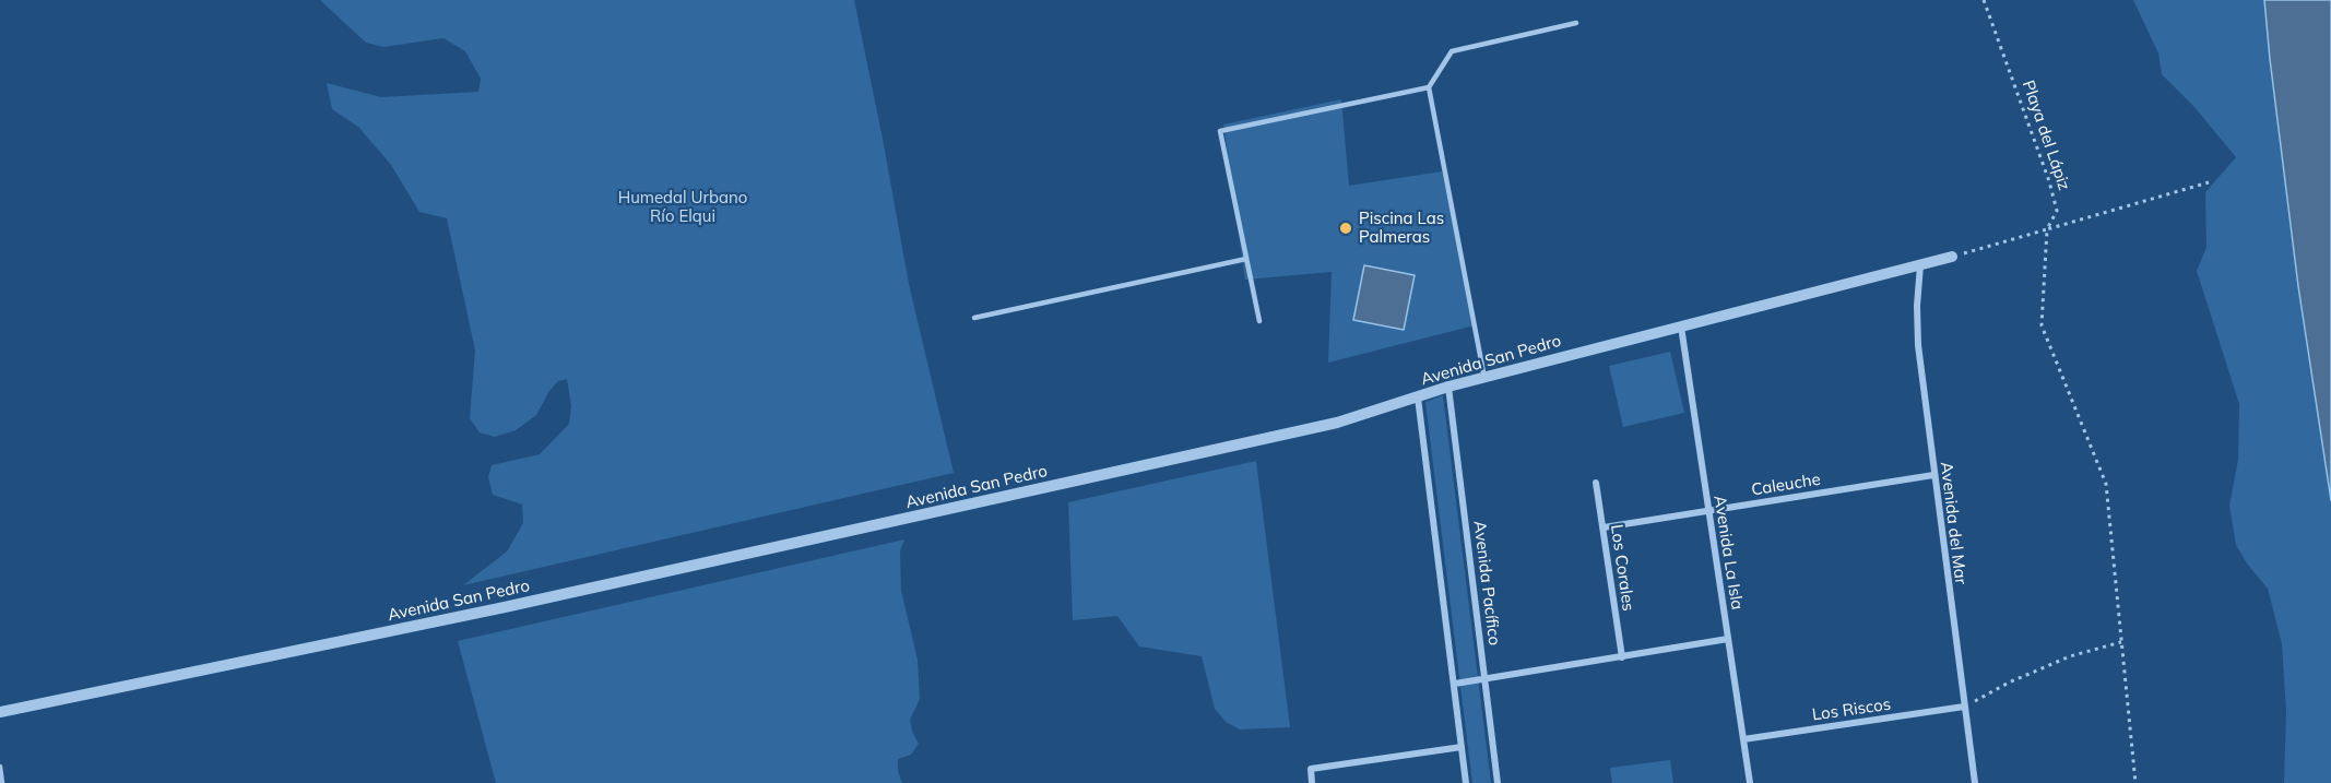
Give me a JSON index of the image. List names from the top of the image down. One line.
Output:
{"streets":{"street":["Avenida San Pedro","Caleuche","Avenida del Mar","Avenida La Isla","Los Corales","Avenida Pacífico","Los Riscos"],"path":["Playa del Lápiz"]},"crossings":[["Avenida San Pedro","Avenida del Mar"],["Avenida San Pedro","Avenida La Isla"],["Avenida San Pedro","Avenida Pacífico"],["Caleuche","Avenida del Mar"],["Caleuche","Avenida La Isla"],["Caleuche","Los Corales"],["Avenida del Mar","Los Riscos"],["Avenida La Isla","Los Riscos"]],"parks":["Humedal Urbano Río Elqui"],"places":["Piscina Las Palmeras"]}
